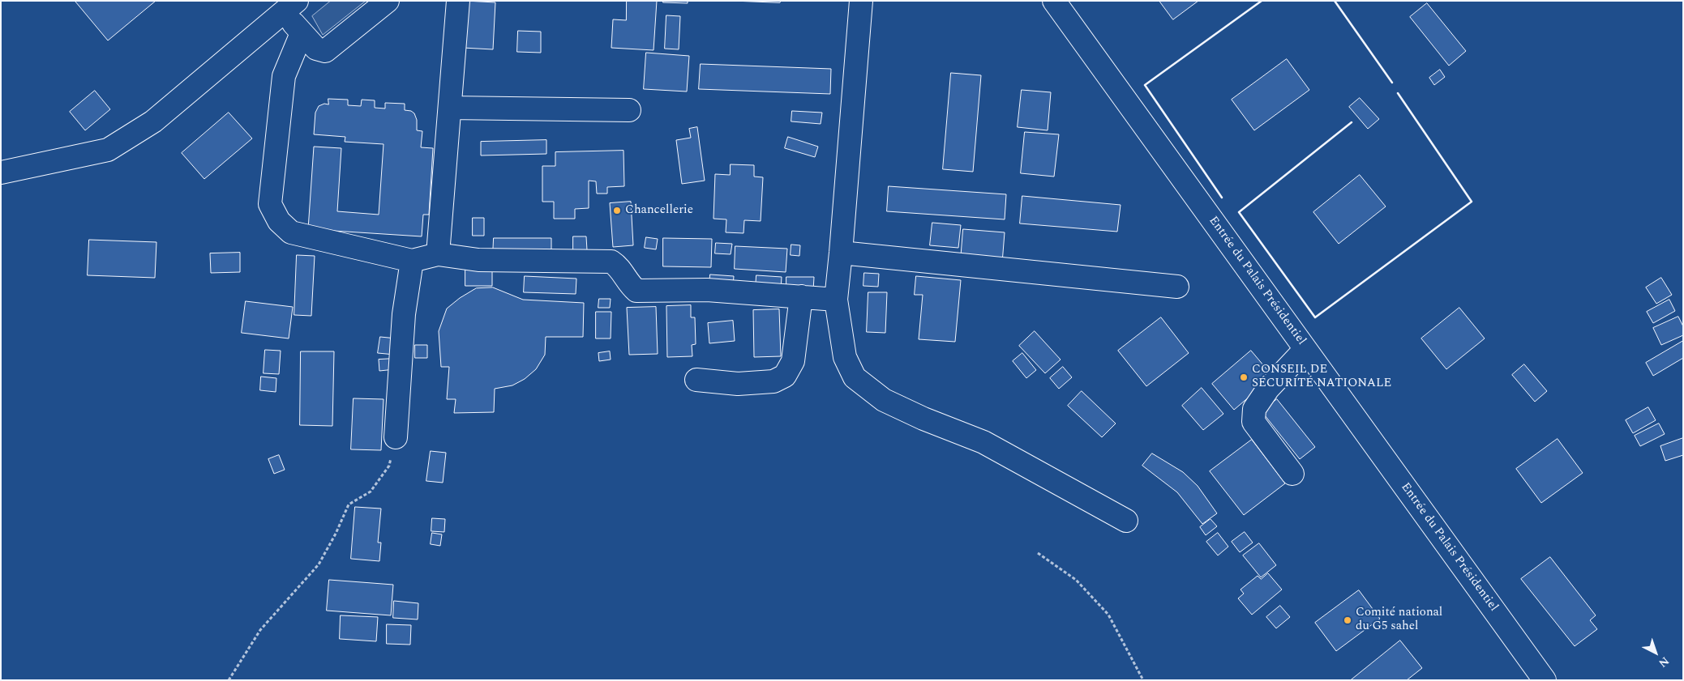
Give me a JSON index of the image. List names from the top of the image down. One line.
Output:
{"streets":{"street":["Entrée du Palais Présidentiel"]},"places":["Chancellerie","CONSEIL DE SÉCURITÉ NATIONALE","Comité national du G5 sahel"],"north":"bottom right"}
